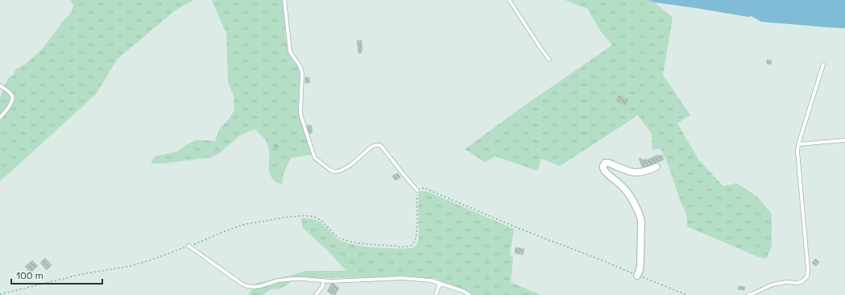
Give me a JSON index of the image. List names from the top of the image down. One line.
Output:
{"scale_bar":"100 m"}
